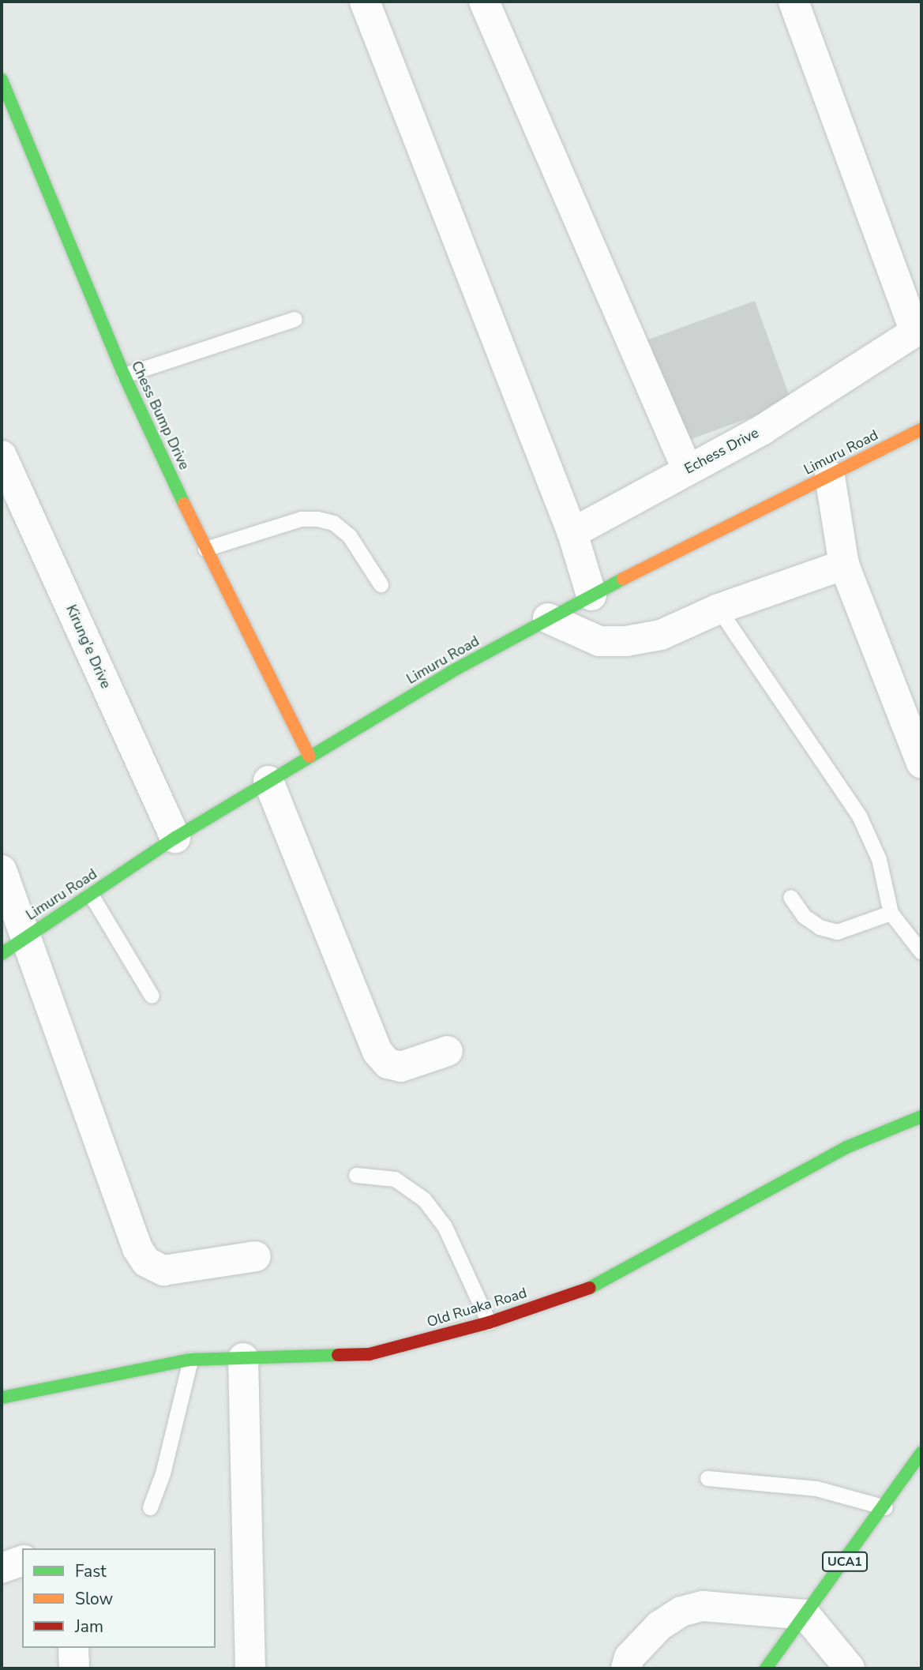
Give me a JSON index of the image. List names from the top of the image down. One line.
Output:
{"streets":{"street":["Chess Bump Drive","Echess Drive","Limuru Road","Kirung'e Drive","Old Ruaka Road","UCA1"]},"crossings":[["Chess Bump Drive","Limuru Road"],["Limuru Road","Kirung'e Drive"]],"legend":["Fast","Slow","Jam"]}
